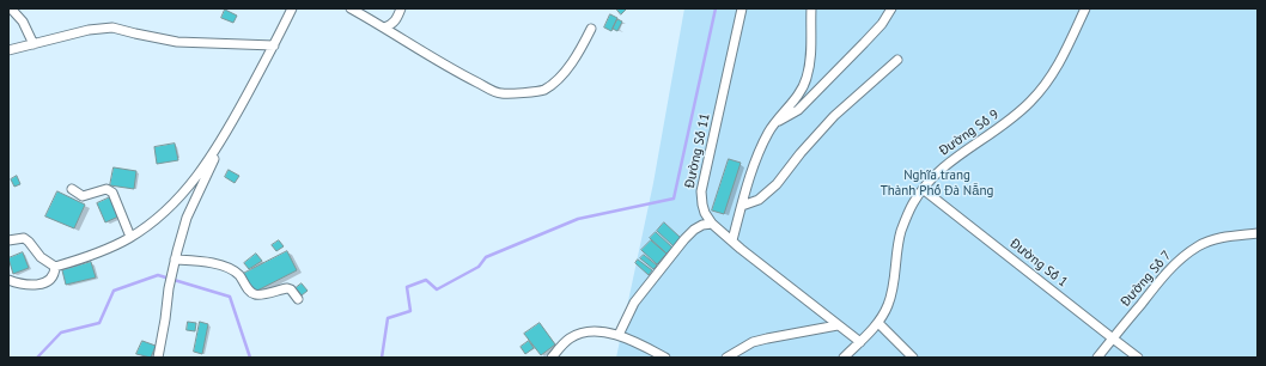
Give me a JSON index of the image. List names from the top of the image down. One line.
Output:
{"streets":{"street":["Đường Số 9","Đường Số 11","Đường Số 1","Đường Số 7"]},"crossings":[["Đường Số 9","Đường Số 11"],["Đường Số 9","Đường Số 1"],["Đường Số 1","Đường Số 7"]],"parks":["Nghĩa trang Thành Phố Đà Nẵng"]}
